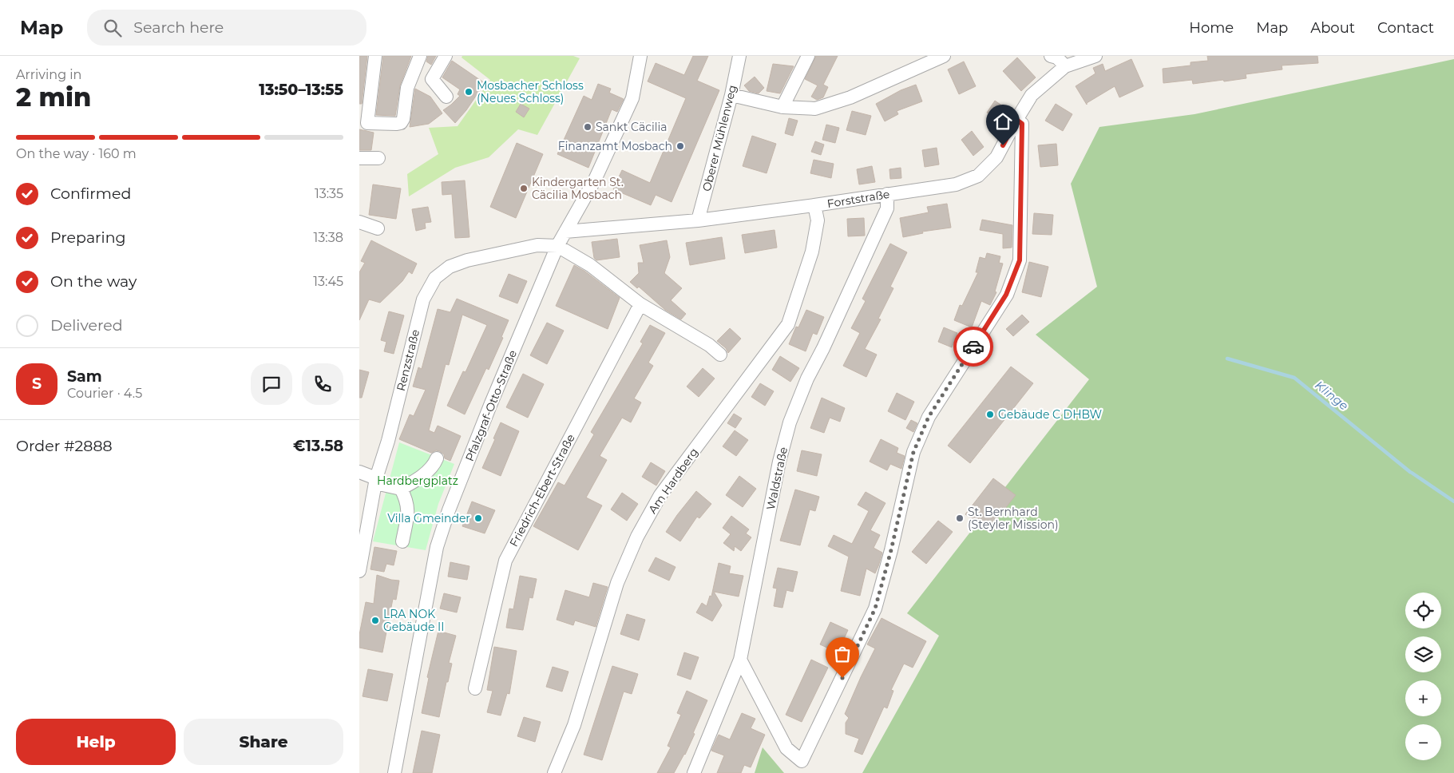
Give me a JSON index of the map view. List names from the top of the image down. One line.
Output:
{"streets":{"street":["Oberer Mühlenweg","Forststraße","Renzstraße","Pfalzgraf-Otto-Straße","Waldstraße","Am Hardberg","Friedrich-Ebert-Straße"]},"crossings":[["Oberer Mühlenweg","Forststraße"],["Forststraße","Pfalzgraf-Otto-Straße"],["Forststraße","Waldstraße"],["Forststraße","Am Hardberg"],["Renzstraße","Pfalzgraf-Otto-Straße"]],"water":["Klinge"],"parks":["Hardbergplatz"],"places":["Mosbacher Schloss (Neues Schloss)","Sankt Cäcilia","Finanzamt Mosbach","Kindergarten St. Cäcilia Mosbach","Gebäude C DHBW","Villa Gmeinder","St. Bernhard (Steyler Mission)","LRA NOK Gebäude II"],"page":{"header":"Map","search":"Search here","nav":["Home","Map","About","Contact"],"heading":["2 min","Arriving in","13:50–13:55"],"panel":["Sam","Courier · 4.5","Order #2888","€13.58"],"bar":"On the way · 160 m","list":[["Confirmed","13:35"],["Preparing","13:38"],["On the way","13:45"],"Delivered"],"round":"S","map_buttons":["+","−"],"buttons":["Help","Share"]}}
